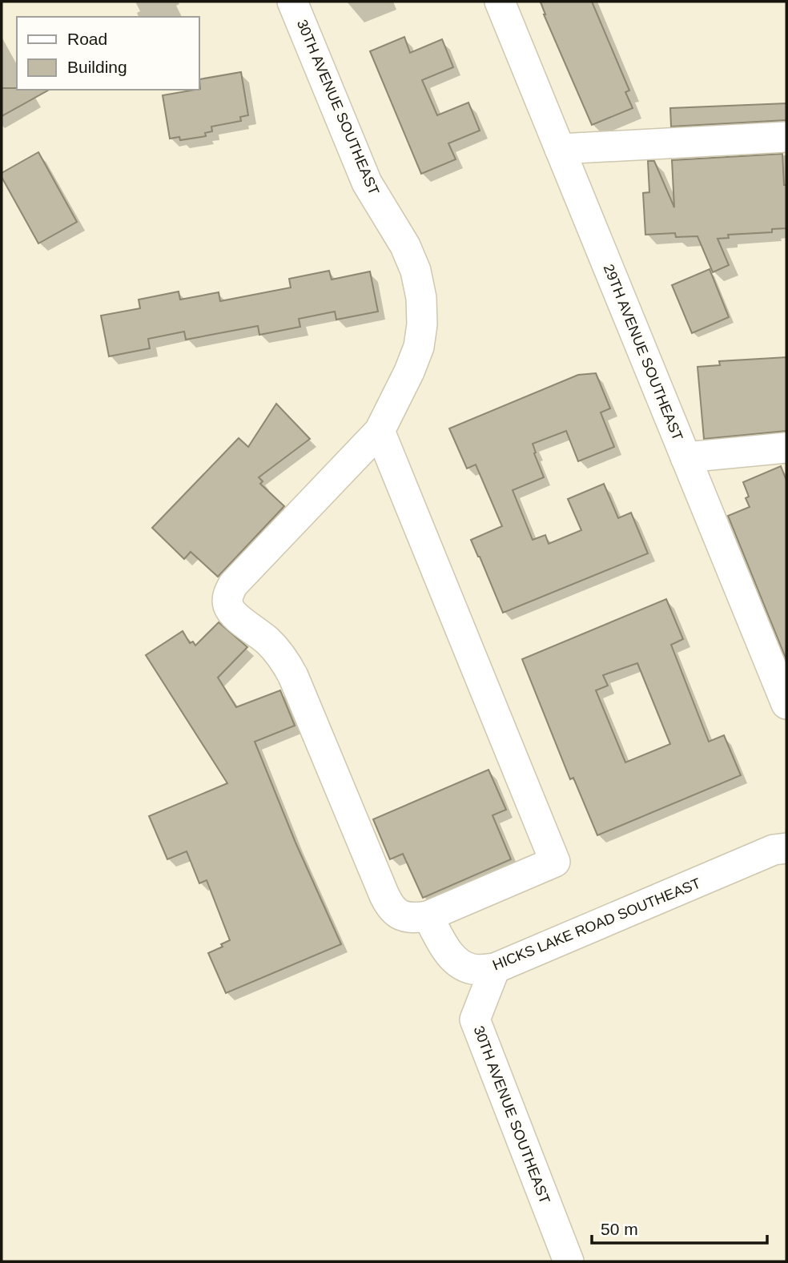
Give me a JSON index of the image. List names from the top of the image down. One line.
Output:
{"streets":{"street":["30TH AVENUE SOUTHEAST","29TH AVENUE SOUTHEAST","HICKS LAKE ROAD SOUTHEAST"]},"crossings":[["30TH AVENUE SOUTHEAST","HICKS LAKE ROAD SOUTHEAST"]],"legend":["Road","Building"],"scale_bar":"50 m"}
